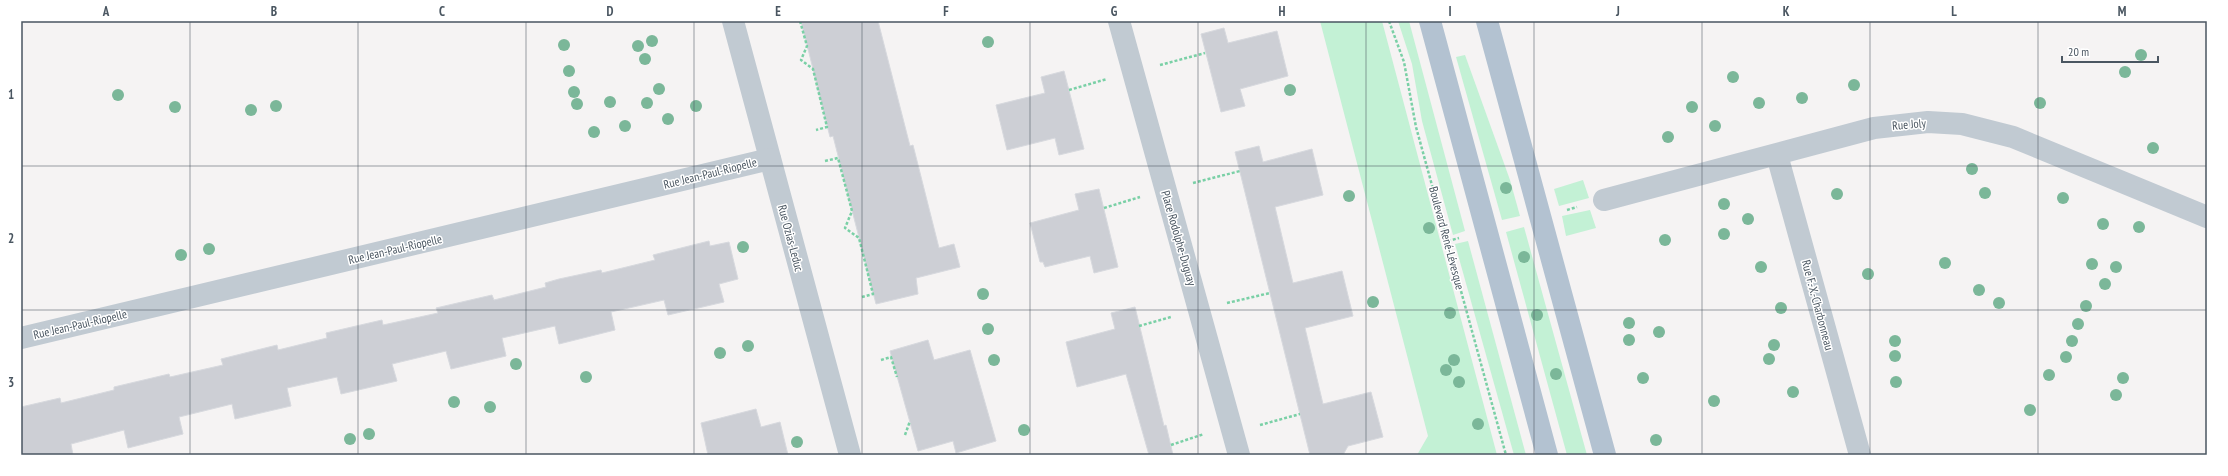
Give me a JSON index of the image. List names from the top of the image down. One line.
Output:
{"streets":{"street":["Rue Joly","Rue Jean-Paul-Riopelle","Rue Ozias-Leduc","Place Rodolphe-Duguay","Rue F.-X.-Charbonneau"],"path":["Boulevard René-Lévesque"]},"crossings":[["Rue Joly","Rue F.-X.-Charbonneau"],["Rue Jean-Paul-Riopelle","Rue Ozias-Leduc"]],"scale_bar":"20 m","grid":{"columns":["A","B","C","D","E","F","G","H","I","J","K","L","M"],"rows":["1","2","3"]}}
